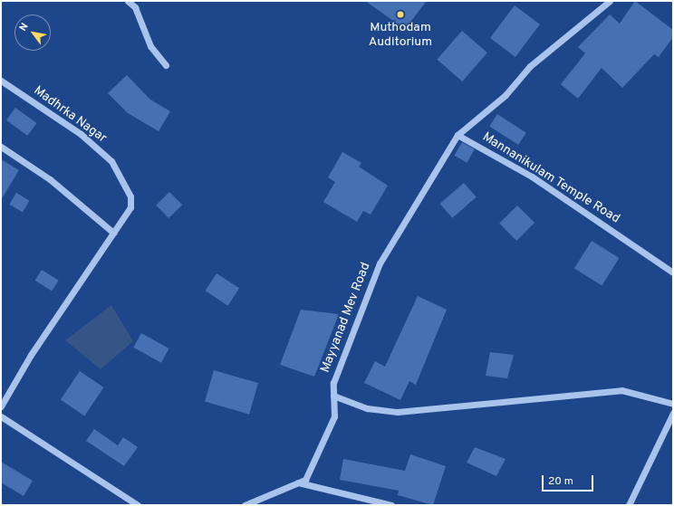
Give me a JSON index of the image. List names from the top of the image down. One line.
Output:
{"streets":{"street":["Madhrka Nagar","Mannanikulam Temple Road","Mayyanad Mev Road"]},"crossings":[["Mannanikulam Temple Road","Mayyanad Mev Road"]],"places":["Muthodam Auditorium"],"scale_bar":"20 m","north":"top left"}
